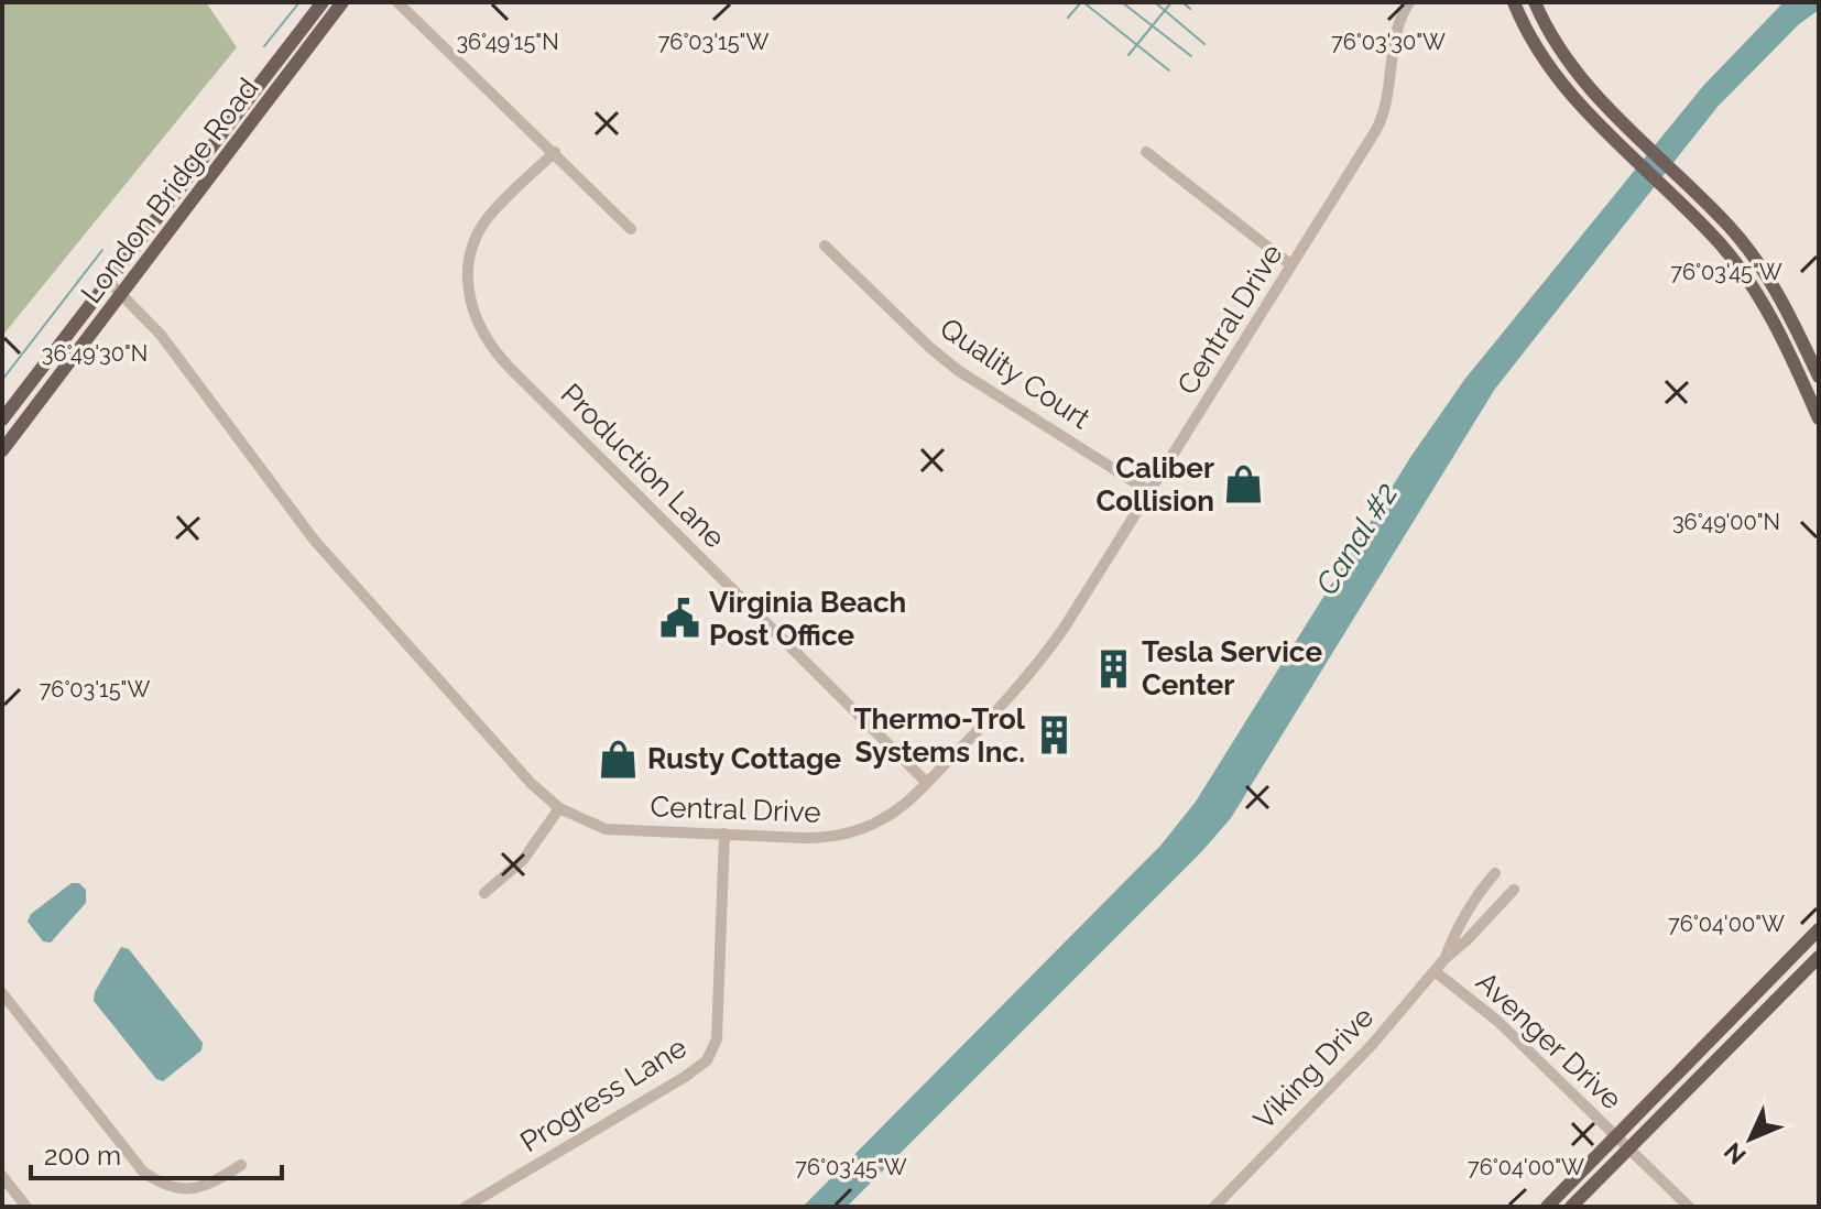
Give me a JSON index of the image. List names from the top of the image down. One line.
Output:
{"streets":{"main road":["London Bridge Road"],"street":["Central Drive","Quality Court","Production Lane","Avenger Drive","Viking Drive","Progress Lane"]},"crossings":[["London Bridge Road","Central Drive"],["Central Drive","Quality Court"],["Central Drive","Production Lane"],["Central Drive","Progress Lane"],["Avenger Drive","Viking Drive"]],"water":["Canal #2"],"places":{"shop":["Caliber Collision","Rusty Cottage"],"public building":["Virginia Beach Post Office"],"building":["Tesla Service Center","Thermo-Trol Systems Inc."]},"scale_bar":"200 m","north":"bottom left","coordinates":["76°03'15\"W","76°03'30\"W","36°49'15\"N","76°03'45\"W","36°49'30\"N","36°49'00\"N","76°04'00\"W"]}
